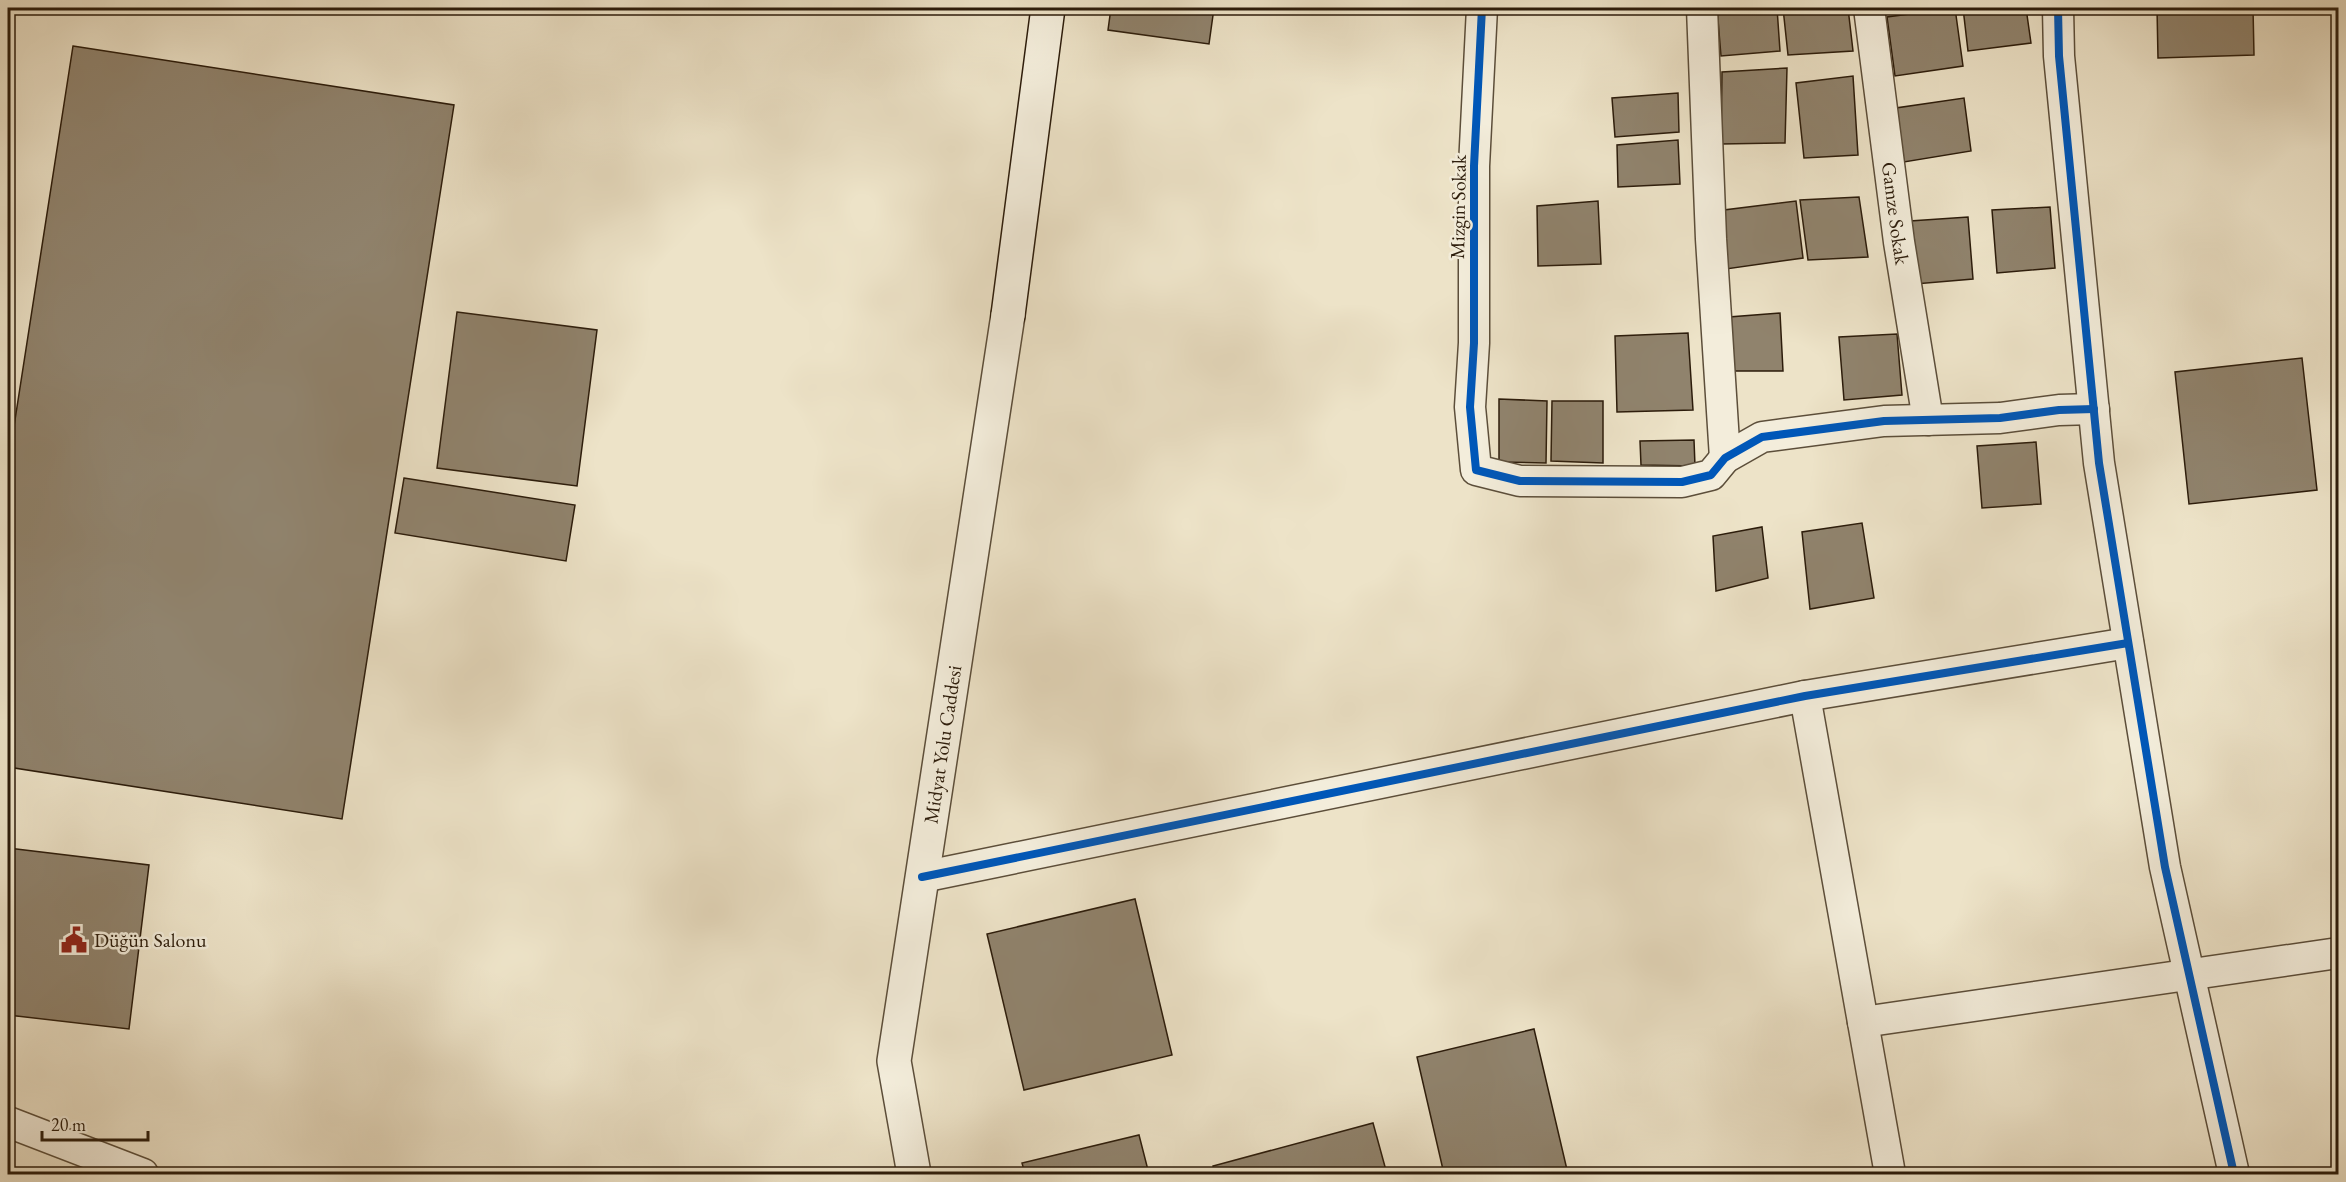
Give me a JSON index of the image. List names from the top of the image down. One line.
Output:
{"streets":{"street":["Mizgin Sokak","Gamze Sokak","Midyat Yolu Caddesi"]},"places":{"public building":["Düğün Salonu"]},"scale_bar":"20 m"}
